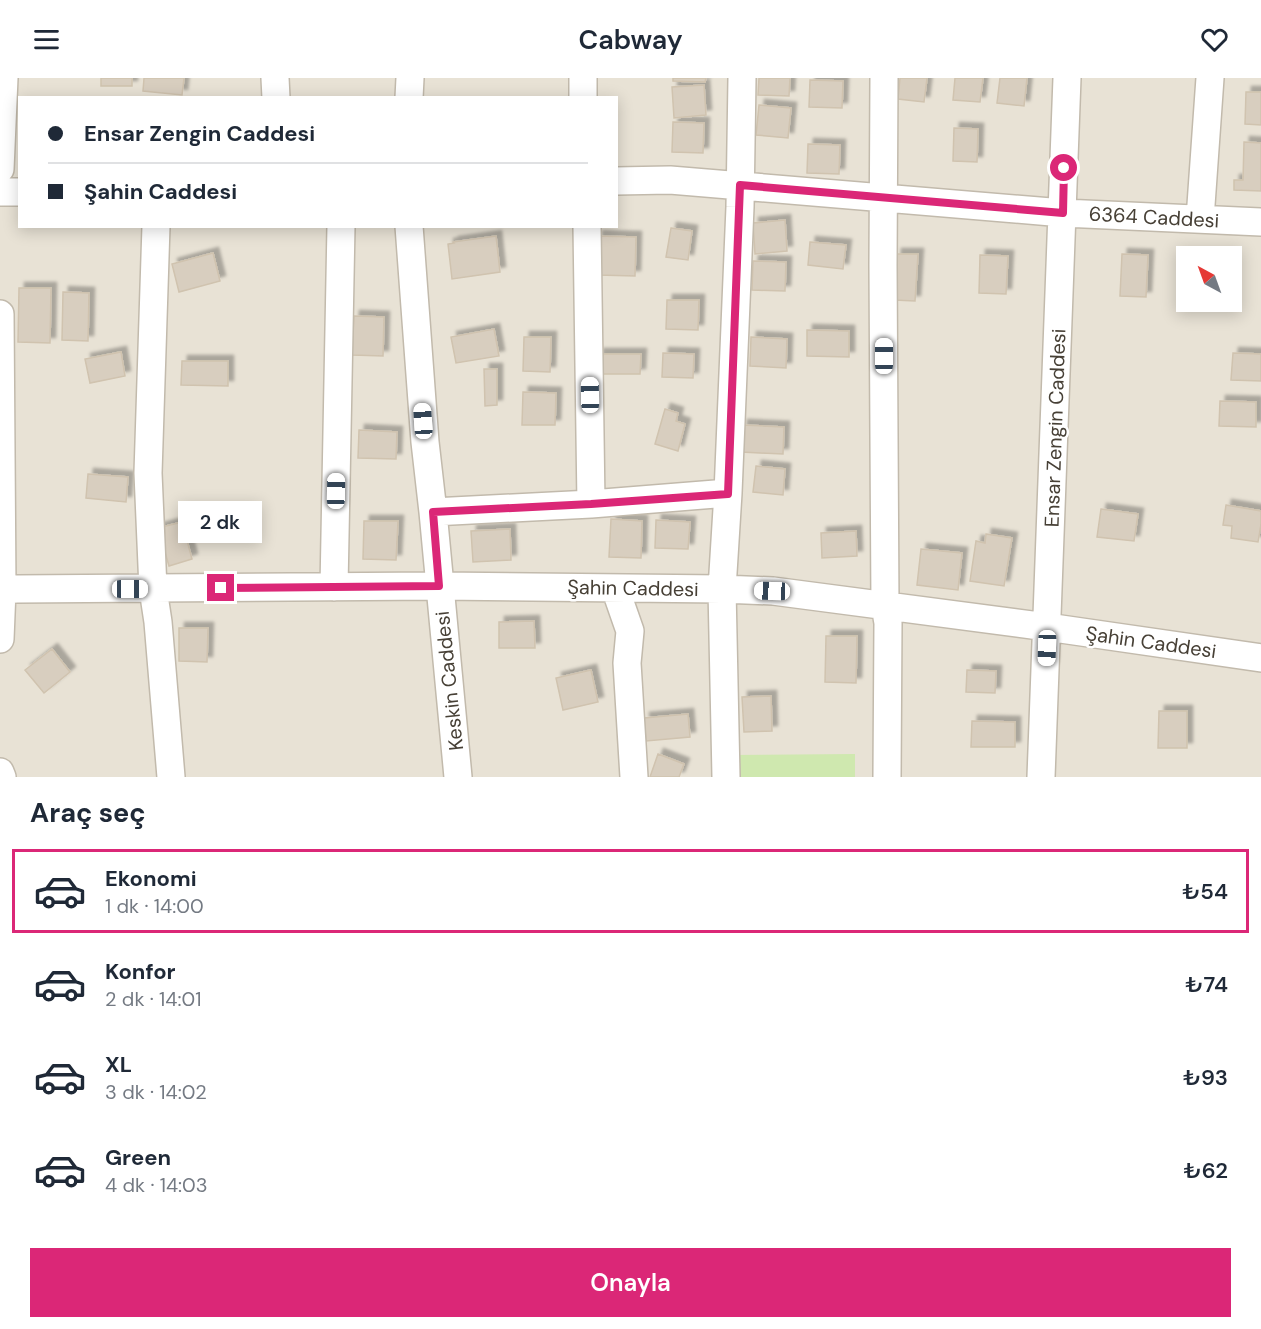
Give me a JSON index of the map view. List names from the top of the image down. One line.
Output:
{"streets":{"street":["6364 Caddesi","Ensar Zengin Caddesi","Şahin Caddesi","Keskin Caddesi"]},"crossings":[["6364 Caddesi","Ensar Zengin Caddesi"],["Ensar Zengin Caddesi","Şahin Caddesi"],["Şahin Caddesi","Keskin Caddesi"]],"north":"top left","page":{"header":"Cabway","banner":["Ensar Zengin Caddesi","Şahin Caddesi"],"bubble":"2 dk","heading":"Araç seç","list":[{"name":"Ekonomi","note":"1 dk · 14:00","value":"₺54"},{"name":"Konfor","note":"2 dk · 14:01","value":"₺74"},{"name":"XL","note":"3 dk · 14:02","value":"₺93"},{"name":"Green","note":"4 dk · 14:03","value":"₺62"}],"buttons":"Onayla"}}
